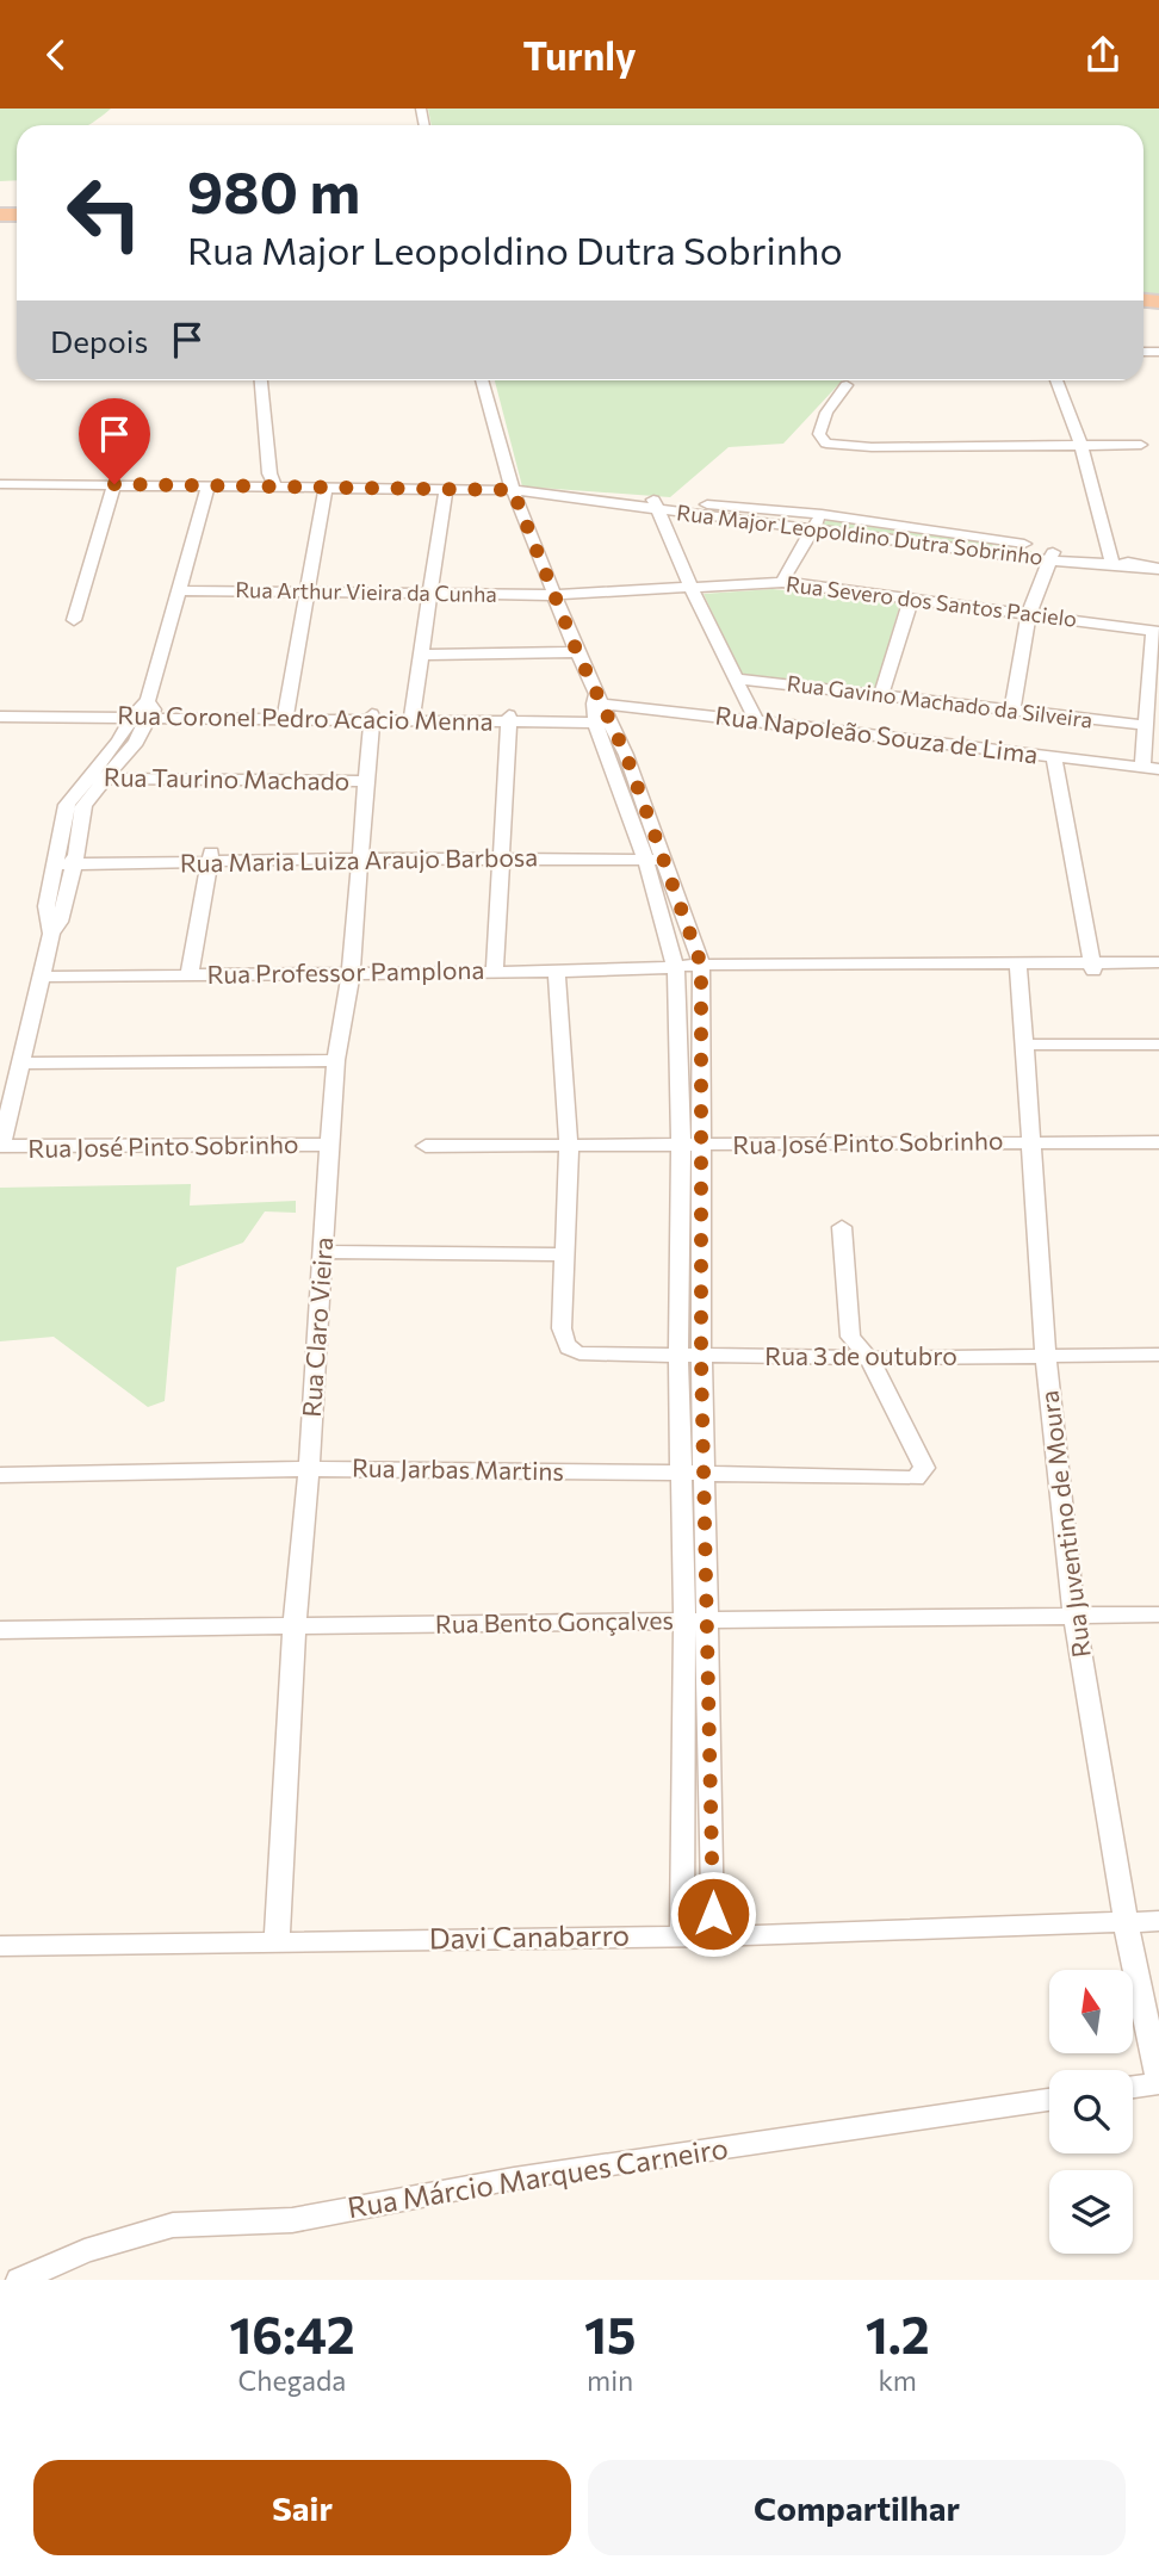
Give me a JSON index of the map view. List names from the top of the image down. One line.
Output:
{"streets":{"street":["Rua Major Leopoldino Dutra Sobrinho","Rua Arthur Vieira da Cunha","Rua Severo dos Santos Pacielo","Rua Gavino Machado da Silveira","Rua Coronel Pedro Acacio Menna","Rua Napoleão Souza de Lima","Rua Taurino Machado","Rua Maria Luiza Araujo Barbosa","Rua Professor Pamplona","Rua José Pinto Sobrinho","Rua Claro Vieira","Rua 3 de outubro","Rua Jarbas Martins","Rua Juventino de Moura","Rua Bento Gonçalves","Davi Canabarro","Rua Márcio Marques Carneiro"]},"crossings":[["Rua Arthur Vieira da Cunha","Rua Severo dos Santos Pacielo"],["Rua Coronel Pedro Acacio Menna","Rua Napoleão Souza de Lima"],["Rua Coronel Pedro Acacio Menna","Rua Claro Vieira"],["Rua Taurino Machado","Rua Claro Vieira"],["Rua Maria Luiza Araujo Barbosa","Rua Claro Vieira"],["Rua Professor Pamplona","Rua Claro Vieira"],["Rua Professor Pamplona","Rua Juventino de Moura"],["Rua José Pinto Sobrinho","Rua Claro Vieira"],["Rua José Pinto Sobrinho","Rua Juventino de Moura"],["Rua Claro Vieira","Rua Jarbas Martins"],["Rua Claro Vieira","Rua Bento Gonçalves"],["Rua Claro Vieira","Davi Canabarro"],["Rua 3 de outubro","Rua Jarbas Martins"],["Rua 3 de outubro","Rua Juventino de Moura"],["Rua Juventino de Moura","Rua Bento Gonçalves"],["Rua Juventino de Moura","Davi Canabarro"]],"north":"top","page":{"header":"Turnly","turn":["980 m","Rua Major Leopoldino Dutra Sobrinho"],"then":"Depois","eta":["16:42","Chegada","15","min","1.2","km"],"buttons":["Sair","Compartilhar"]}}
